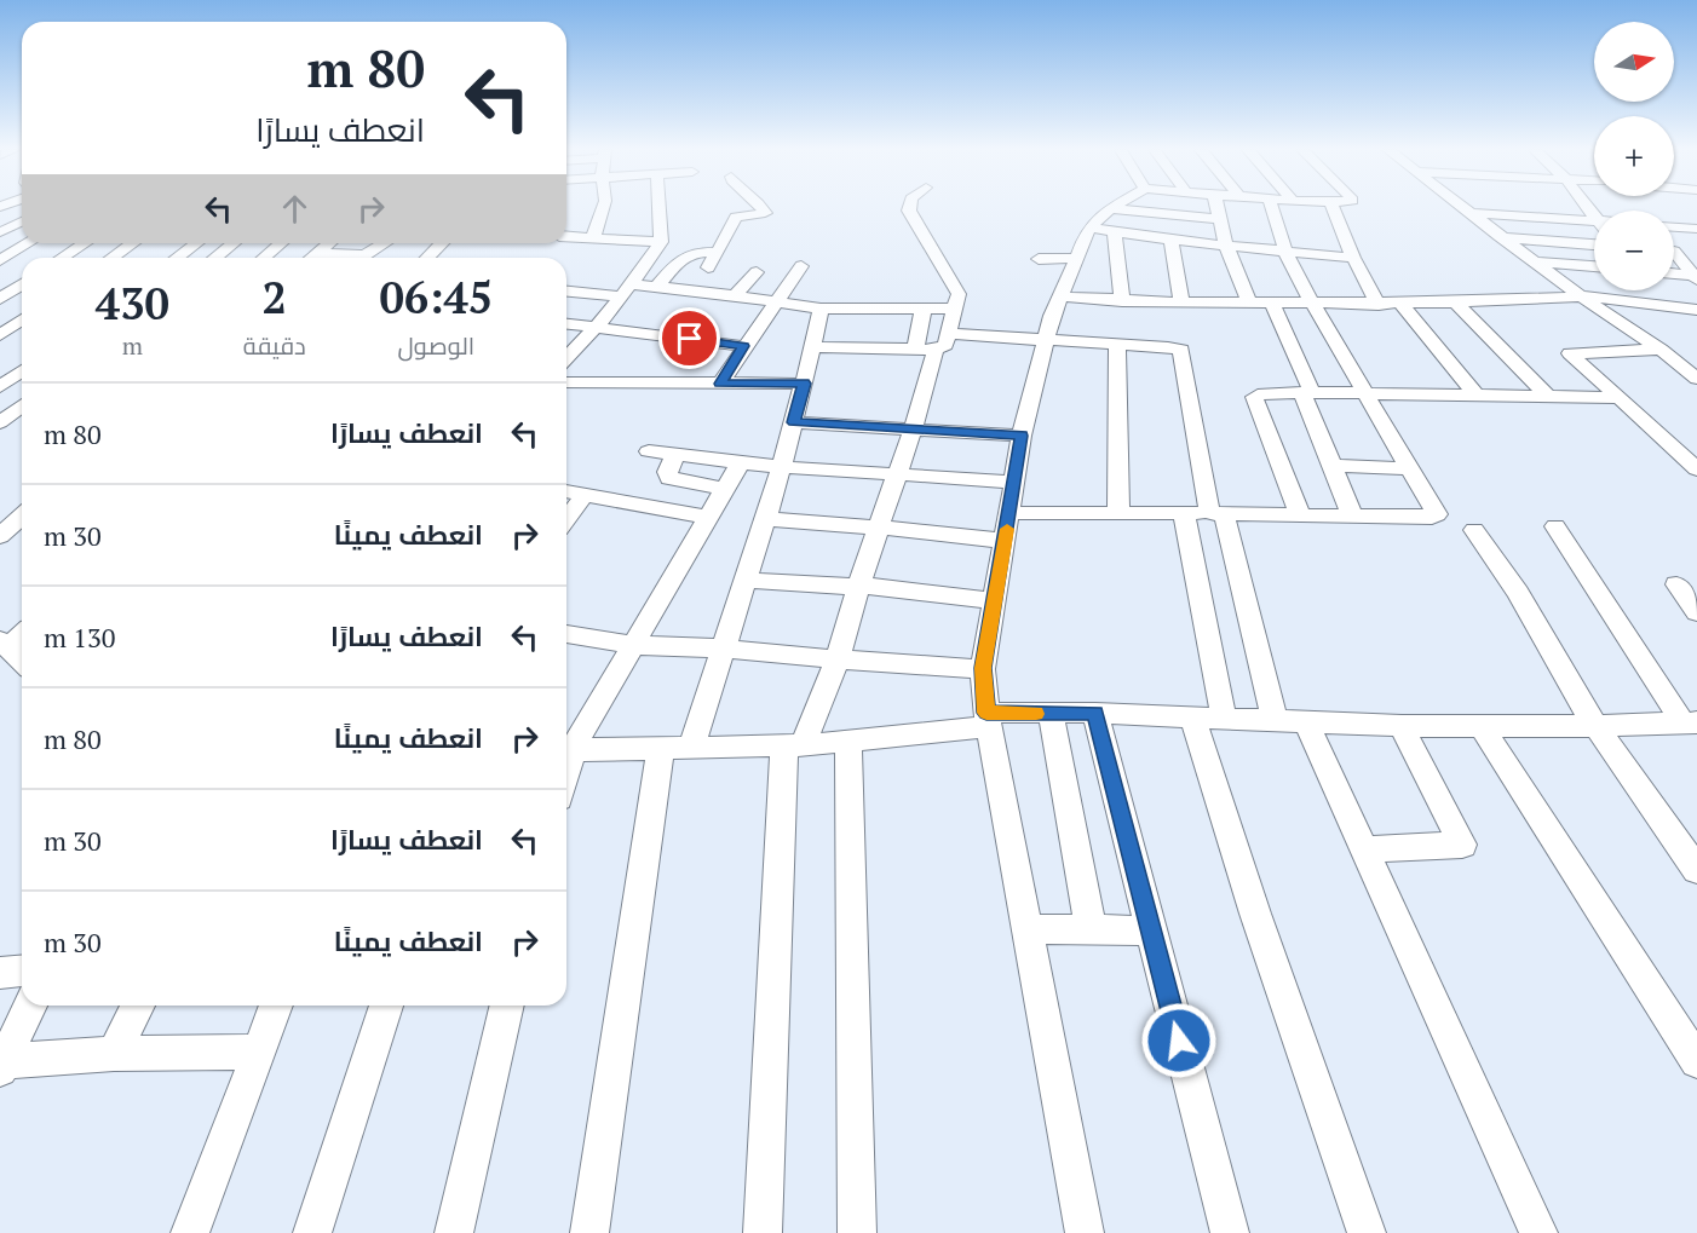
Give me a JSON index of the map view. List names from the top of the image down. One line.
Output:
{"north":"right","page":{"map_buttons":["+","−"],"turn":["80 m","انعطف يسارًا"],"eta":["06:45","الوصول","2","دقيقة","430","m"],"list":[{"name":"انعطف يسارًا","value":"80 m"},{"name":"انعطف يمينًا","value":"30 m"},{"name":"انعطف يسارًا","value":"130 m"},{"name":"انعطف يمينًا","value":"80 m"},{"name":"انعطف يسارًا","value":"30 m"},{"name":"انعطف يمينًا","value":"30 m"}]}}
